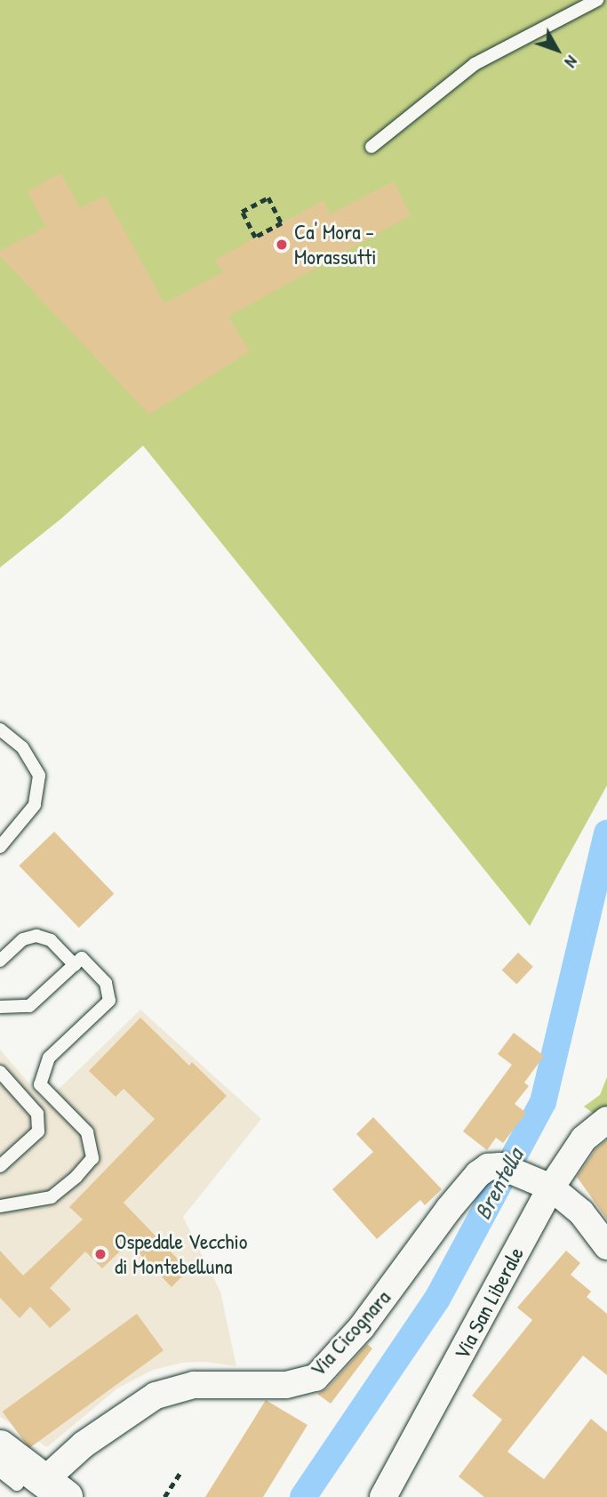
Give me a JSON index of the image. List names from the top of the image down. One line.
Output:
{"streets":{"street":["Via San Liberale","Via Cicognara"]},"crossings":[["Via San Liberale","Via Cicognara"]],"water":["Brentella"],"places":["Ca' Mora - Morassutti","Ospedale Vecchio di Montebelluna"],"north":"bottom right"}
